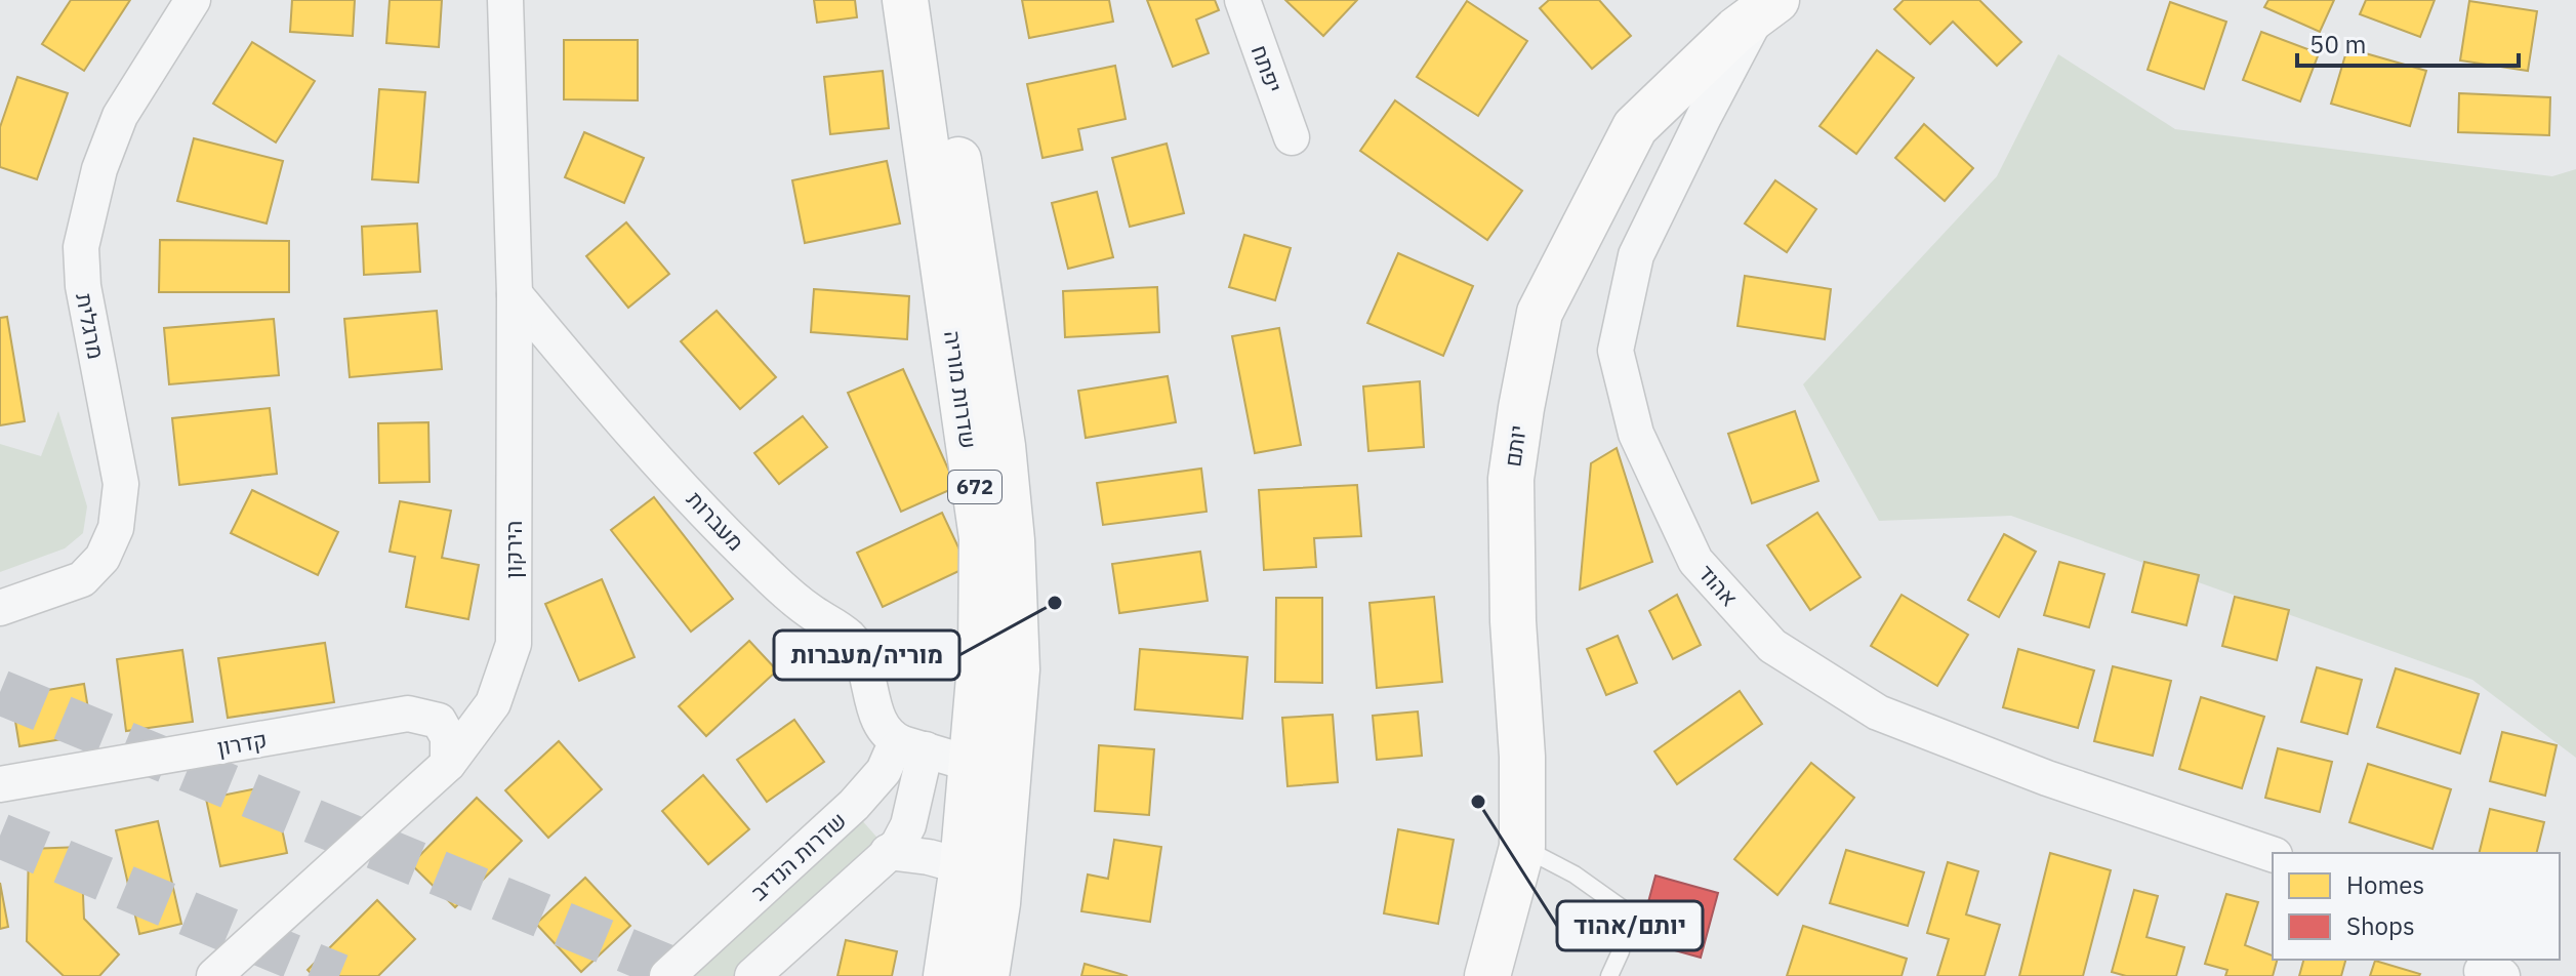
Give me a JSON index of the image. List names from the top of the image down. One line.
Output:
{"streets":{"main road":["שדרות מוריה","יותם","672"],"street":["יפתח","מרגלית","מעברות","הירקון","אהוד","קדרון","שדרות הנדיב"]},"crossings":[["יותם","אהוד"],["מעברות","הירקון"],["הירקון","קדרון"]],"places":["מוריה/מעברות","יותם/אהוד"],"legend":["Homes","Shops"],"scale_bar":"50 m"}
